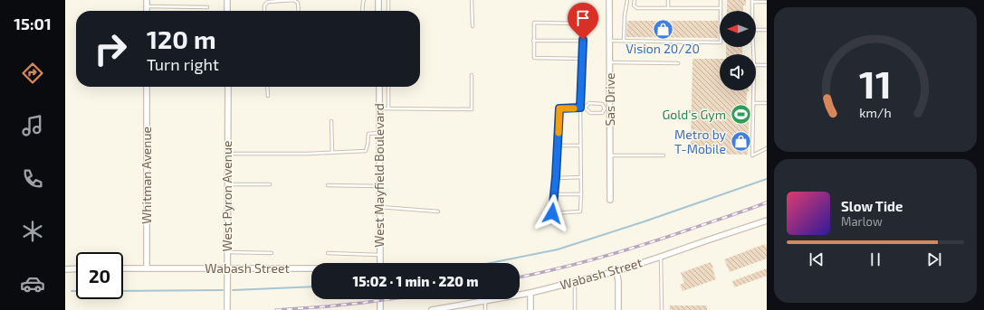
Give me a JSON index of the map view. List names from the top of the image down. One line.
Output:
{"streets":{"street":["Sas Drive","Whitman Avenue","West Mayfield Boulevard","West Pyron Avenue","Wabash Street"]},"crossings":[["Whitman Avenue","Wabash Street"],["West Pyron Avenue","Wabash Street"]],"places":{"shop":["Vision 20/20","Metro by T-Mobile"],"sports":["Gold's Gym"]},"north":"left","page":{"tabs":"15:01","turn":["120 m","Turn right"],"song":["Slow Tide","Marlow"],"limit":"20","trip":"15:02 · 1 min · 220 m","gauge":["11","km/h"]}}
